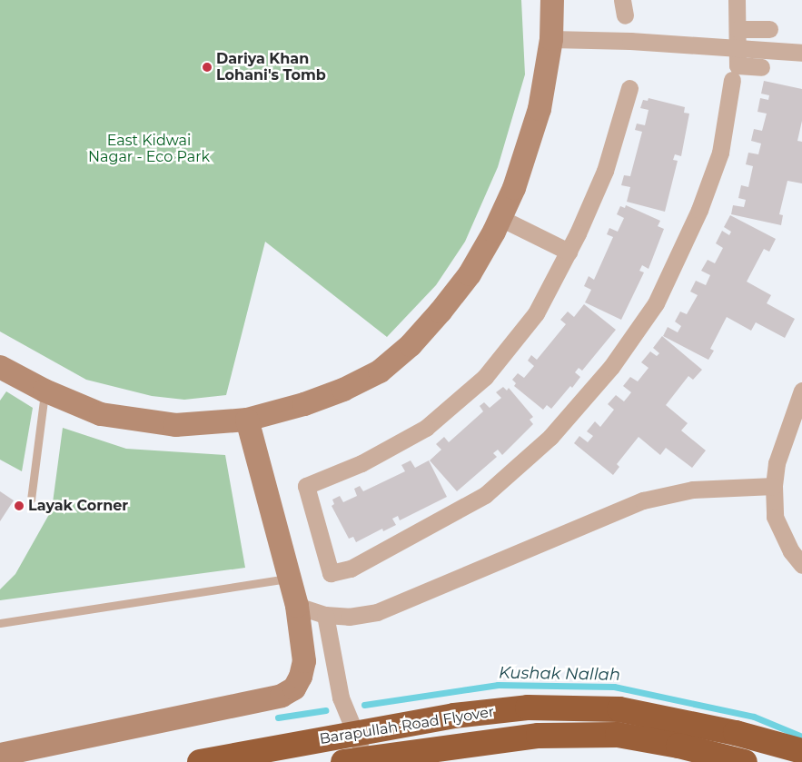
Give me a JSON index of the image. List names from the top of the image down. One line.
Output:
{"streets":{"highway":["Barapullah Road Flyover"]},"water":["Kushak Nallah"],"parks":["East Kidwai Nagar - Eco Park"],"places":["Dariya Khan Lohani's Tomb","Layak Corner"]}
